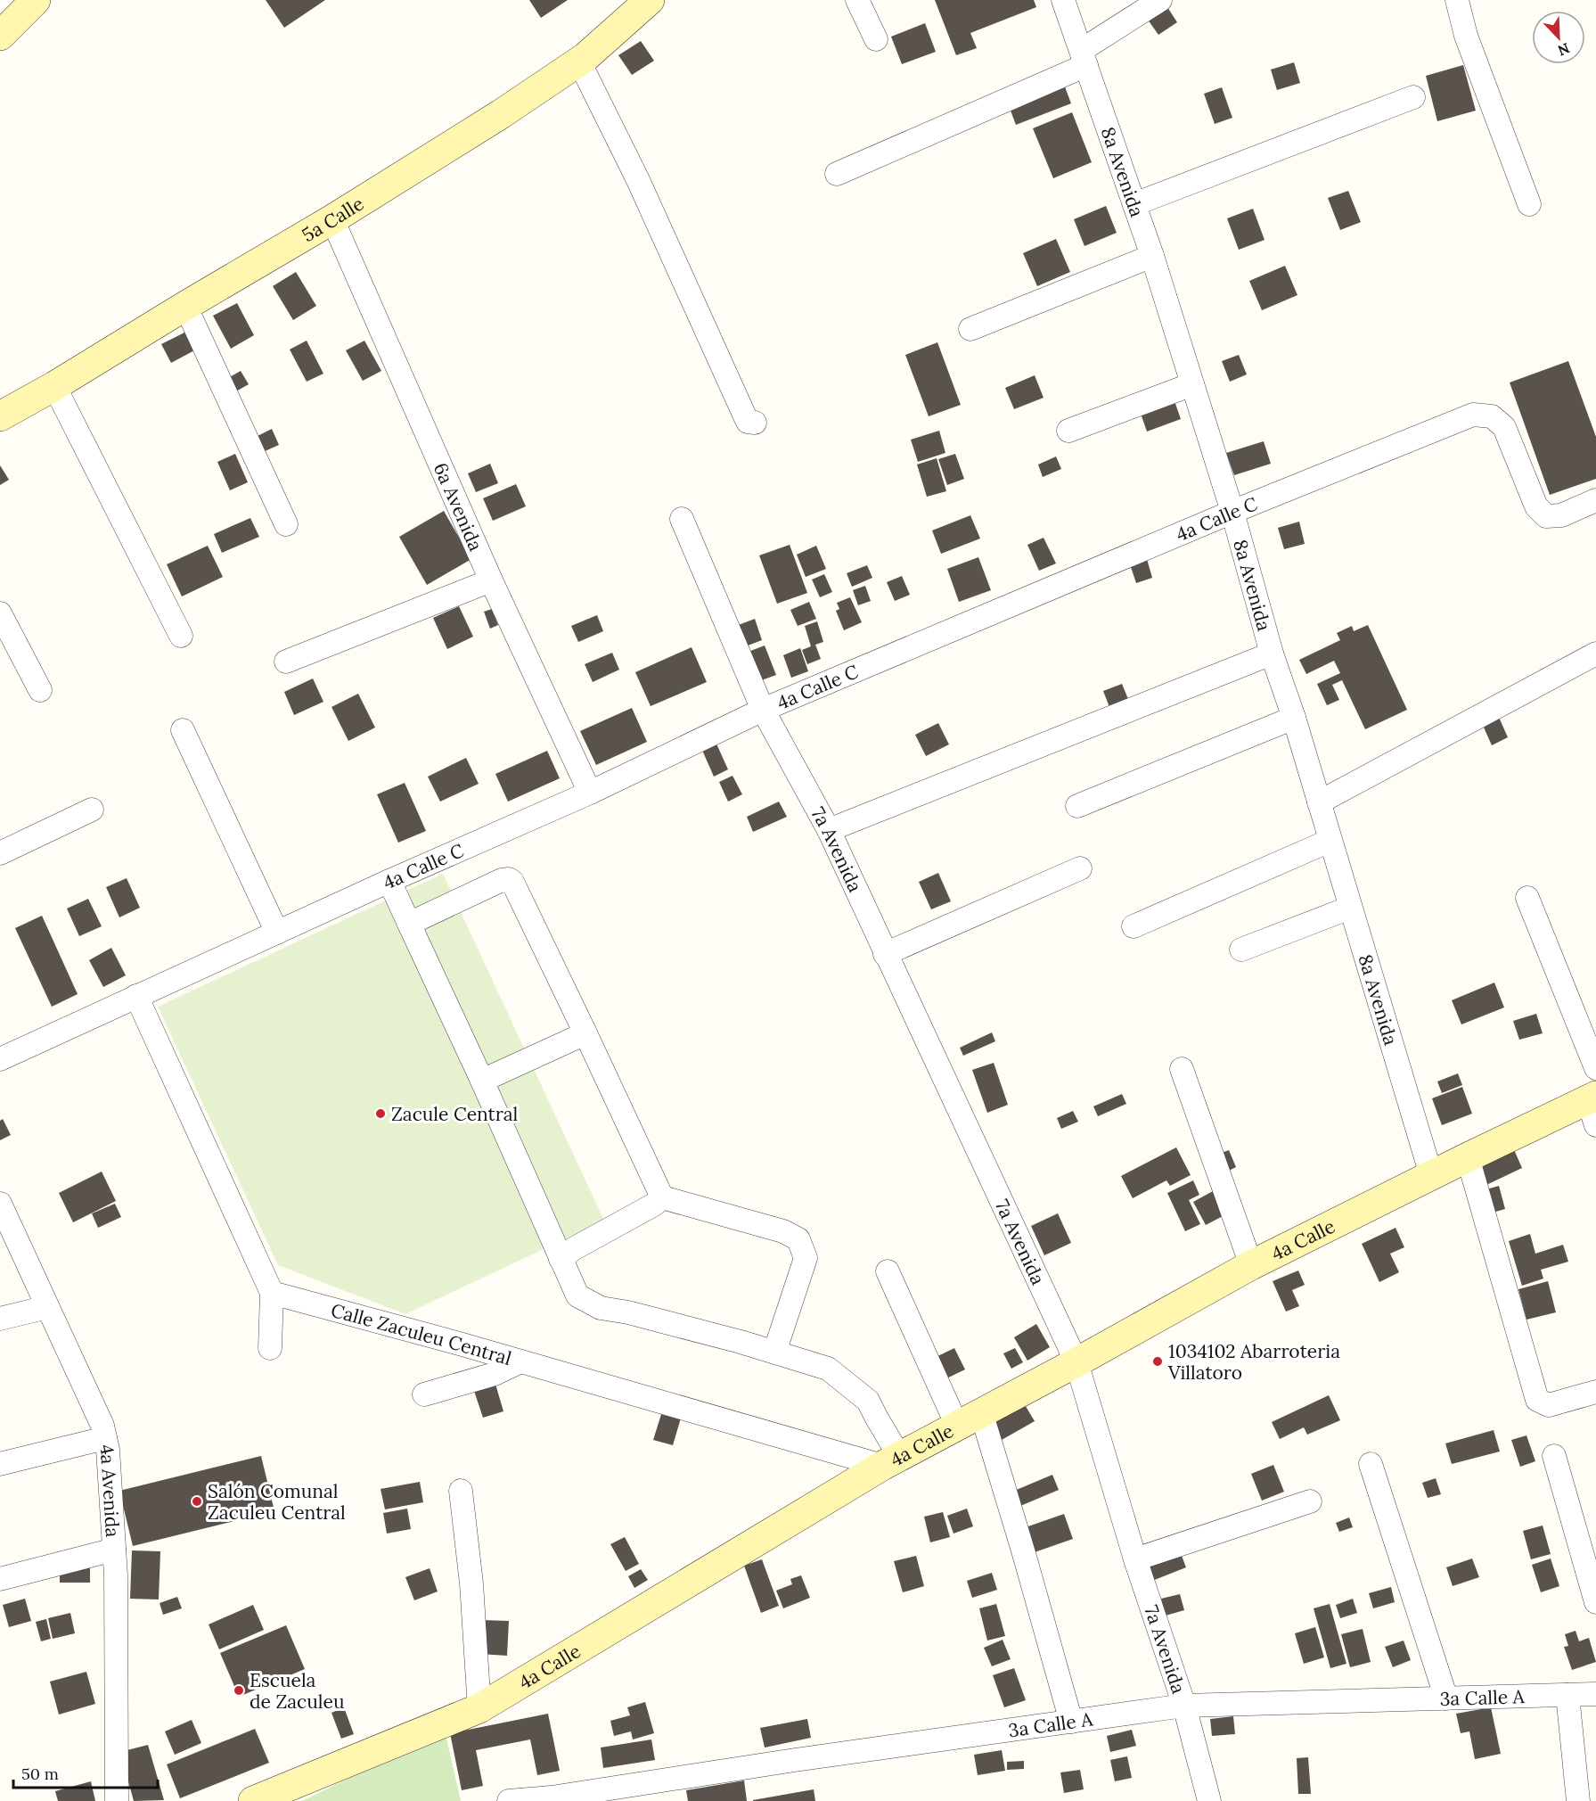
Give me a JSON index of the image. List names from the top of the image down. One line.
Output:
{"streets":{"street":["8a Avenida","5a Calle","6a Avenida","4a Calle C","7a Avenida","4a Calle","Calle Zaculeu Central","4a Avenida","3a Calle A"]},"crossings":[["8a Avenida","4a Calle C"],["8a Avenida","4a Calle"],["5a Calle","6a Avenida"],["6a Avenida","4a Calle C"],["4a Calle C","7a Avenida"],["7a Avenida","4a Calle"],["7a Avenida","3a Calle A"],["4a Calle","Calle Zaculeu Central"]],"places":["Zacule Central","1034102 Abarroteria Villatoro","Salón Comunal Zaculeu Central","Escuela de Zaculeu"],"scale_bar":"50 m","north":"bottom right"}
